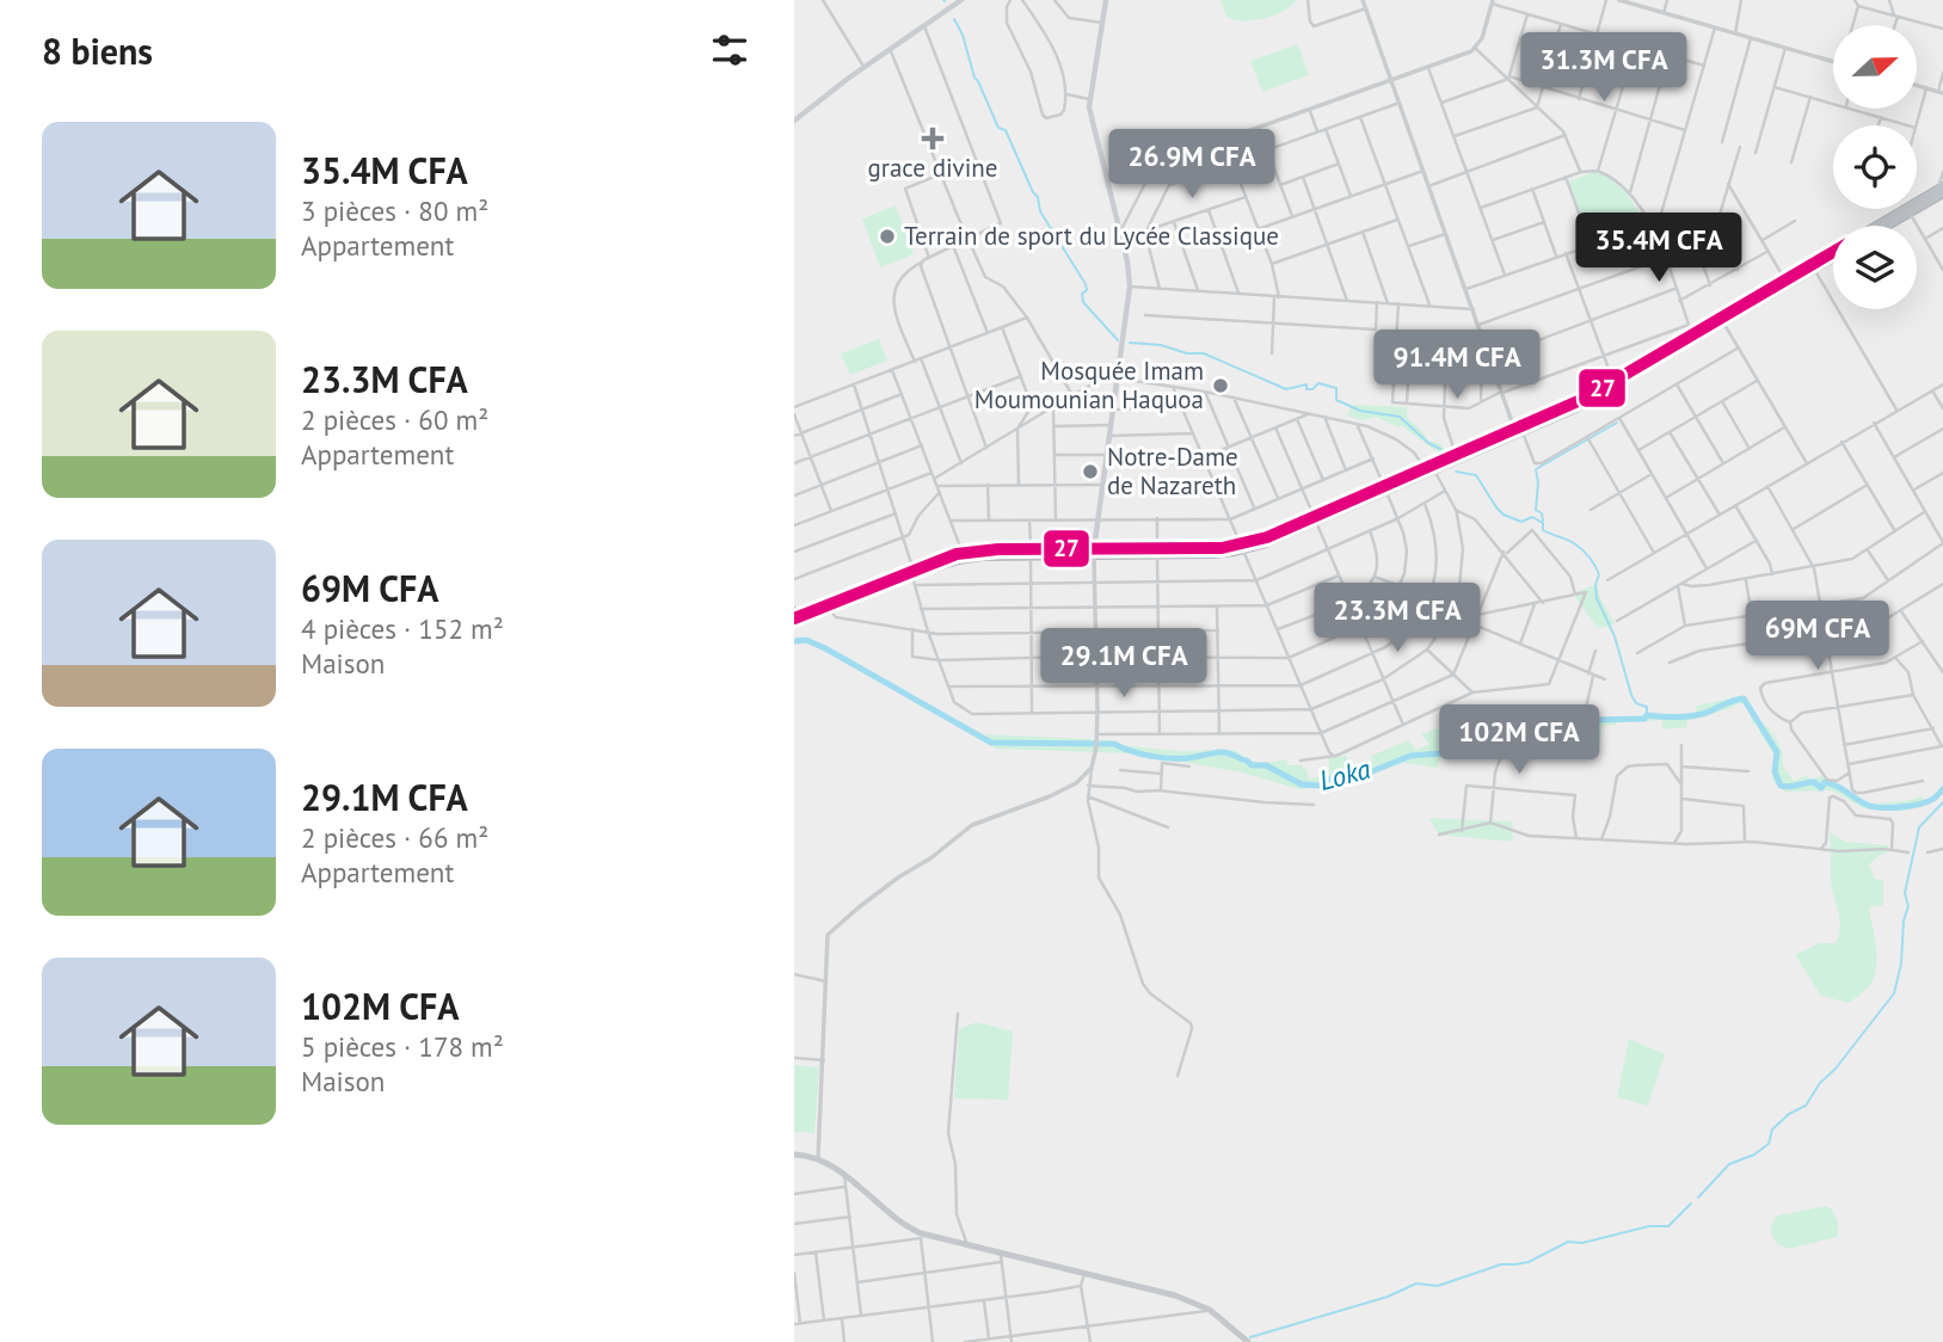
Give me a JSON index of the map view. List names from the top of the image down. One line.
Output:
{"water":["Loka"],"places":{"health":["grace divine"],"other":["Terrain de sport du Lycée Classique","Mosquée Imam Moumounian Haquoa","Notre-Dame de Nazareth"]},"lines":["transit line 27"],"north":"right","page":{"heading":"8 biens","price":["31.3M CFA","26.9M CFA","35.4M CFA","91.4M CFA","23.3M CFA","69M CFA","29.1M CFA","102M CFA"],"list":[{"name":"35.4M CFA","note":"3 pièces · 80 m² · Appartement"},{"name":"23.3M CFA","note":"2 pièces · 60 m² · Appartement"},{"name":"69M CFA","note":"4 pièces · 152 m² · Maison"},{"name":"29.1M CFA","note":"2 pièces · 66 m² · Appartement"},{"name":"102M CFA","note":"5 pièces · 178 m² · Maison"}]}}
